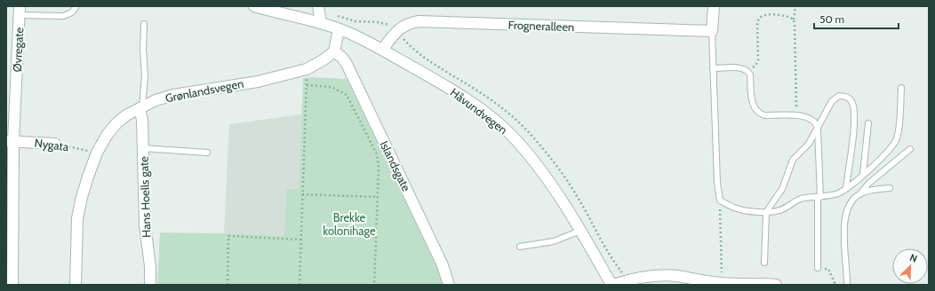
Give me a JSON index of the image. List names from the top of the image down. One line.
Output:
{"streets":{"street":["Frogneralleen","Øvregate","Grønlandsvegen","Håvundvegen","Nygata","Islandsgate","Hans Hoells gate"]},"crossings":[["Frogneralleen","Håvundvegen"],["Øvregate","Nygata"],["Grønlandsvegen","Nygata"],["Grønlandsvegen","Islandsgate"],["Grønlandsvegen","Hans Hoells gate"]],"parks":["Brekke kolonihage"],"scale_bar":"50 m","north":"top right"}
